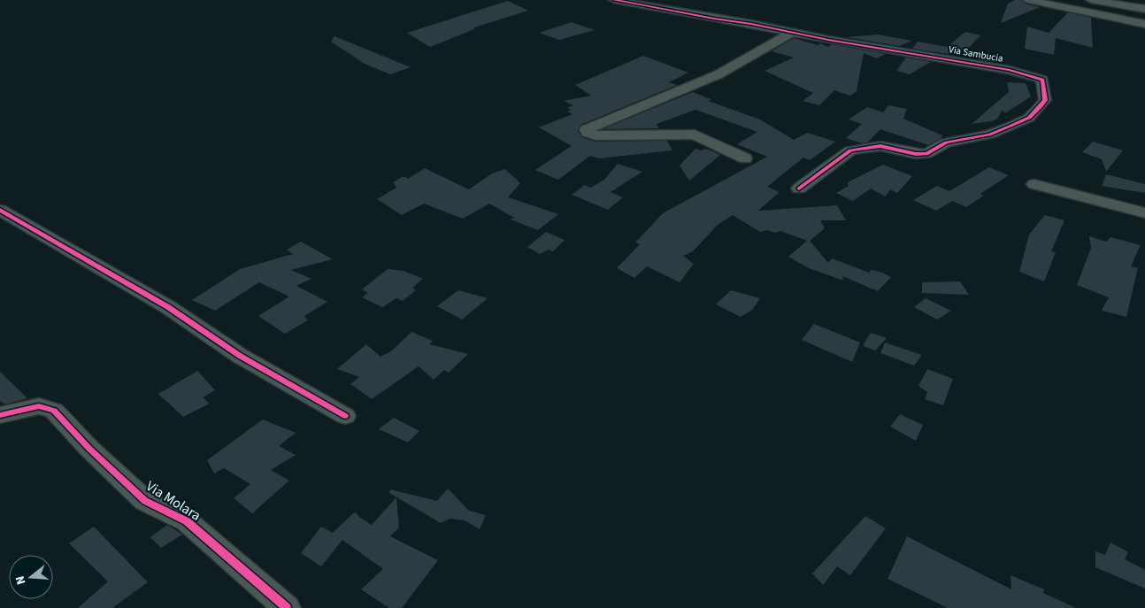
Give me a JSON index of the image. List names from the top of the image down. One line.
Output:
{"streets":{"street":["Via Sambucia","Via Molara"]},"north":"left"}
